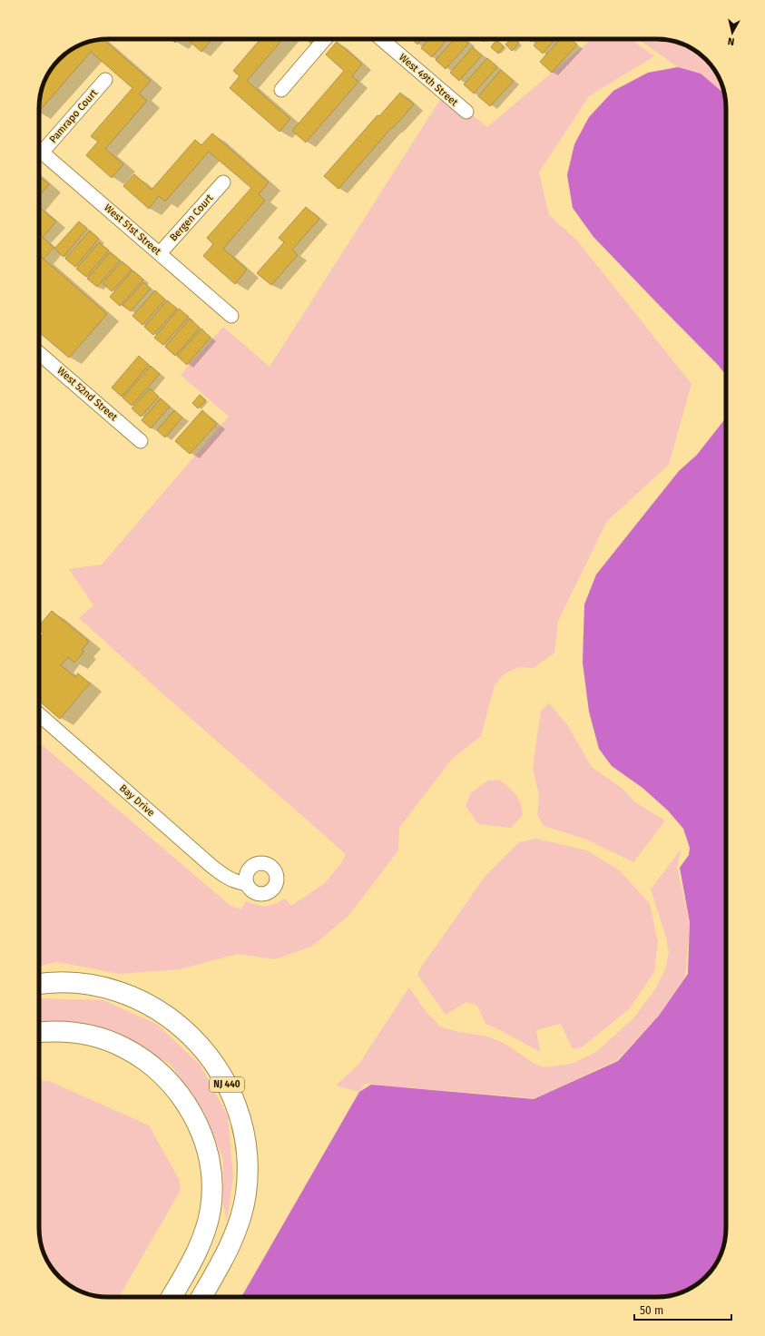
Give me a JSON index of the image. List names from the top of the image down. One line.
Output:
{"streets":{"highway":["NJ 440"],"street":["West 49th Street","Pamrapo Court","Bergen Court","West 51st Street","West 52nd Street","Bay Drive"]},"crossings":[["Bergen Court","West 51st Street"]],"scale_bar":"50 m","north":"bottom"}
